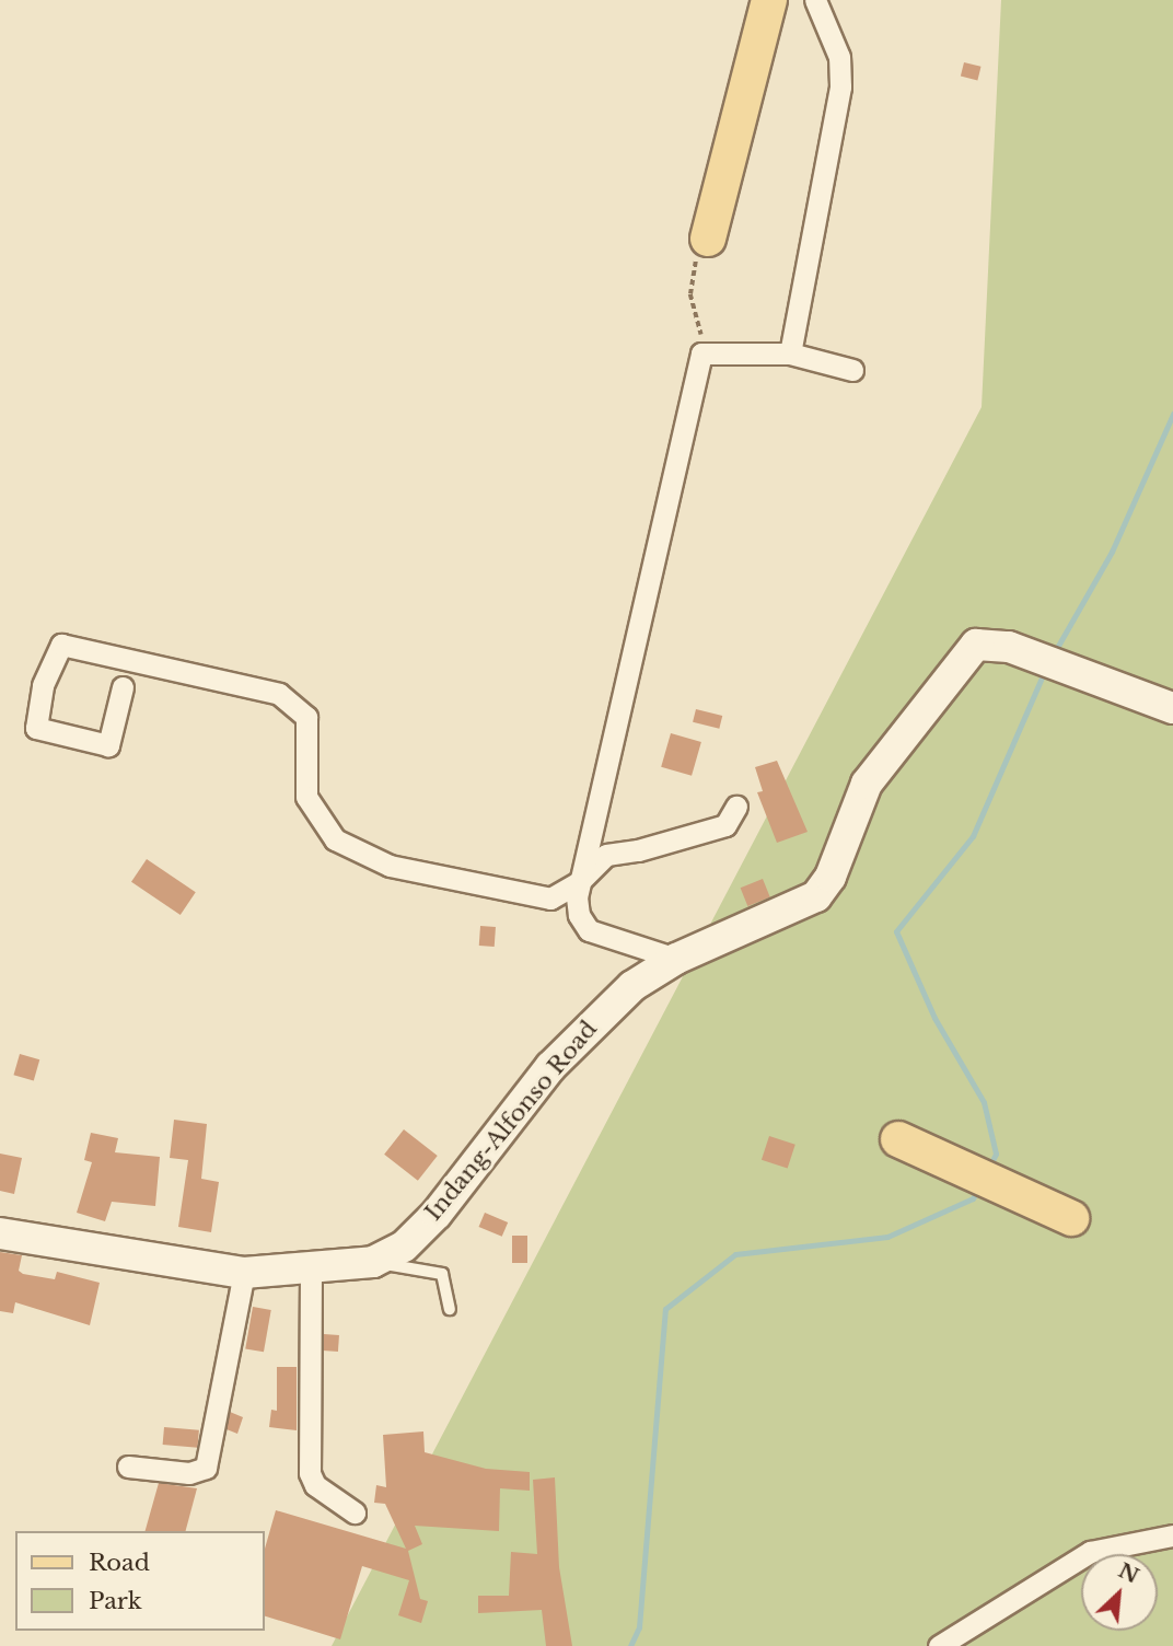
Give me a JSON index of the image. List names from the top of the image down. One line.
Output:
{"streets":{"main road":["Indang-Alfonso Road"]},"legend":["Road","Park"],"north":"top right"}
